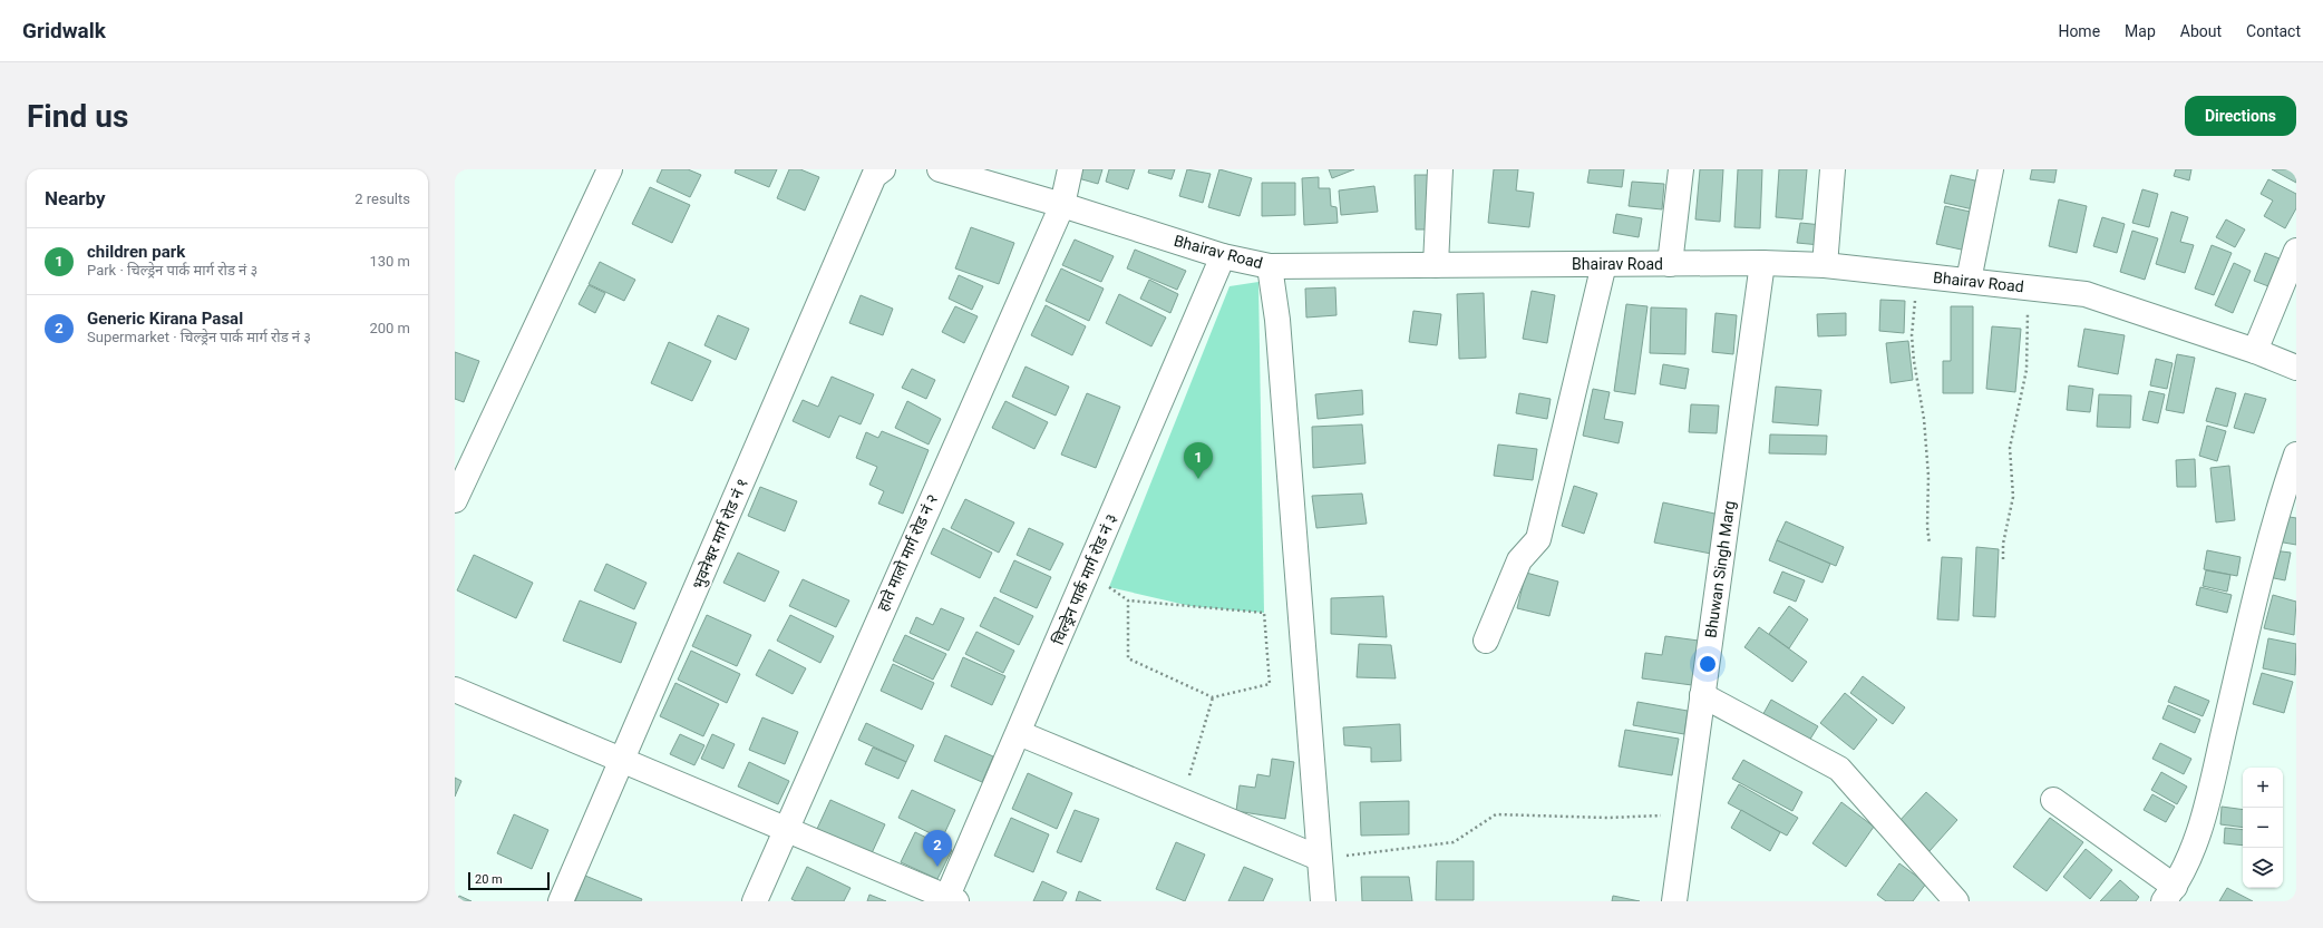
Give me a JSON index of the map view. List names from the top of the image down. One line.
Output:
{"streets":{"street":["Bhairav Road","भुवनेश्वर मार्ग रोड नं १","हाते मालो मार्ग रोड नं २","Bhuwan Singh Marg","चिल्ड्रेन पार्क मार्ग रोड नं ३"]},"crossings":[["Bhairav Road","हाते मालो मार्ग रोड नं २"],["Bhairav Road","Bhuwan Singh Marg"],["Bhairav Road","चिल्ड्रेन पार्क मार्ग रोड नं ३"]],"scale_bar":"20 m","page":{"header":"Gridwalk","nav":["Home","Map","About","Contact"],"buttons":"Directions","title":"Find us","heading":["Nearby","2 results"],"list":[{"mark":"1","name":"children park","note":"Park · चिल्ड्रेन पार्क मार्ग रोड नं ३","value":"130 m"},{"mark":"2","name":"Generic Kirana Pasal","note":"Supermarket · चिल्ड्रेन पार्क मार्ग रोड नं ३","value":"200 m"}],"pins":["1","2"],"map_buttons":["+","−"],"scale":"20 m"}}
